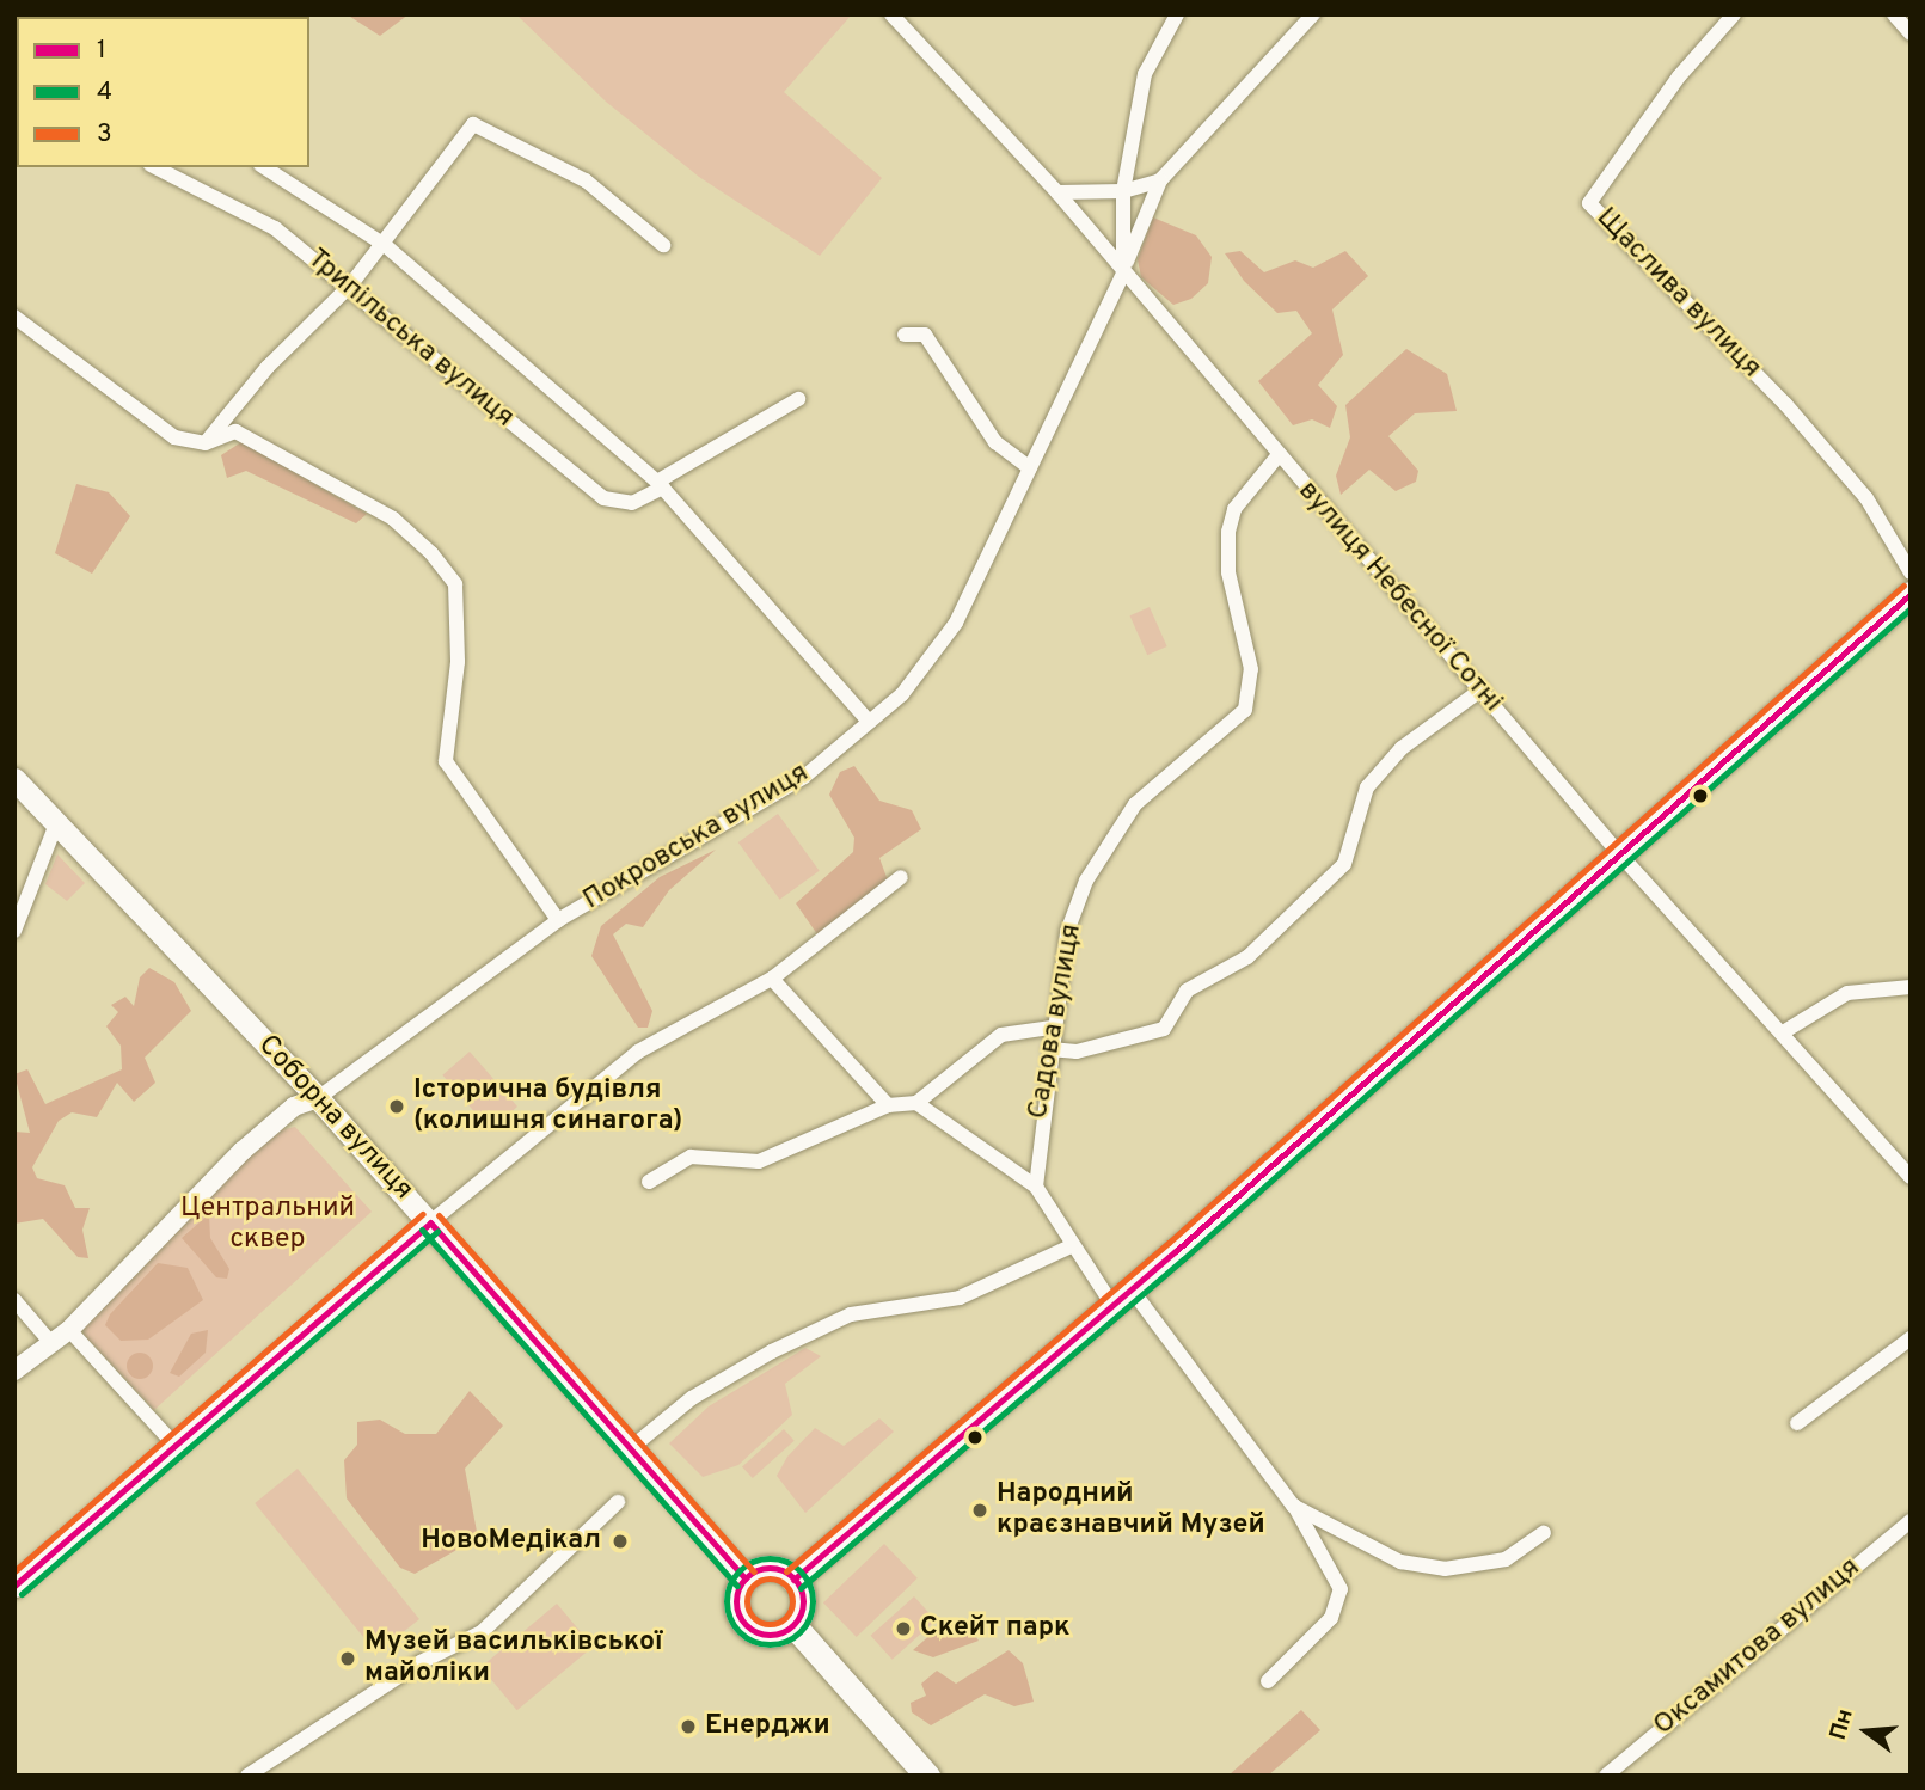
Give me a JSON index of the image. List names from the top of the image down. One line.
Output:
{"streets":{"main road":["Соборна вулиця"],"street":["Щаслива вулиця","Трипільська вулиця","вулиця Небесної Сотні","Покровська вулиця","Садова вулиця","Оксамитова вулиця"]},"crossings":[["Трипільська вулиця","Покровська вулиця"],["вулиця Небесної Сотні","Покровська вулиця"],["вулиця Небесної Сотні","Садова вулиця"],["Покровська вулиця","Соборна вулиця"]],"parks":["Центральний сквер"],"places":["Історична будівля (колишня синагога)","Народний краєзнавчий Музей","НовоМедікал","Скейт парк","Музей васильківської майоліки","Енерджи"],"lines":["transit line 3","transit line 1","transit line 4"],"legend":["1","4","3"],"north":"left"}
